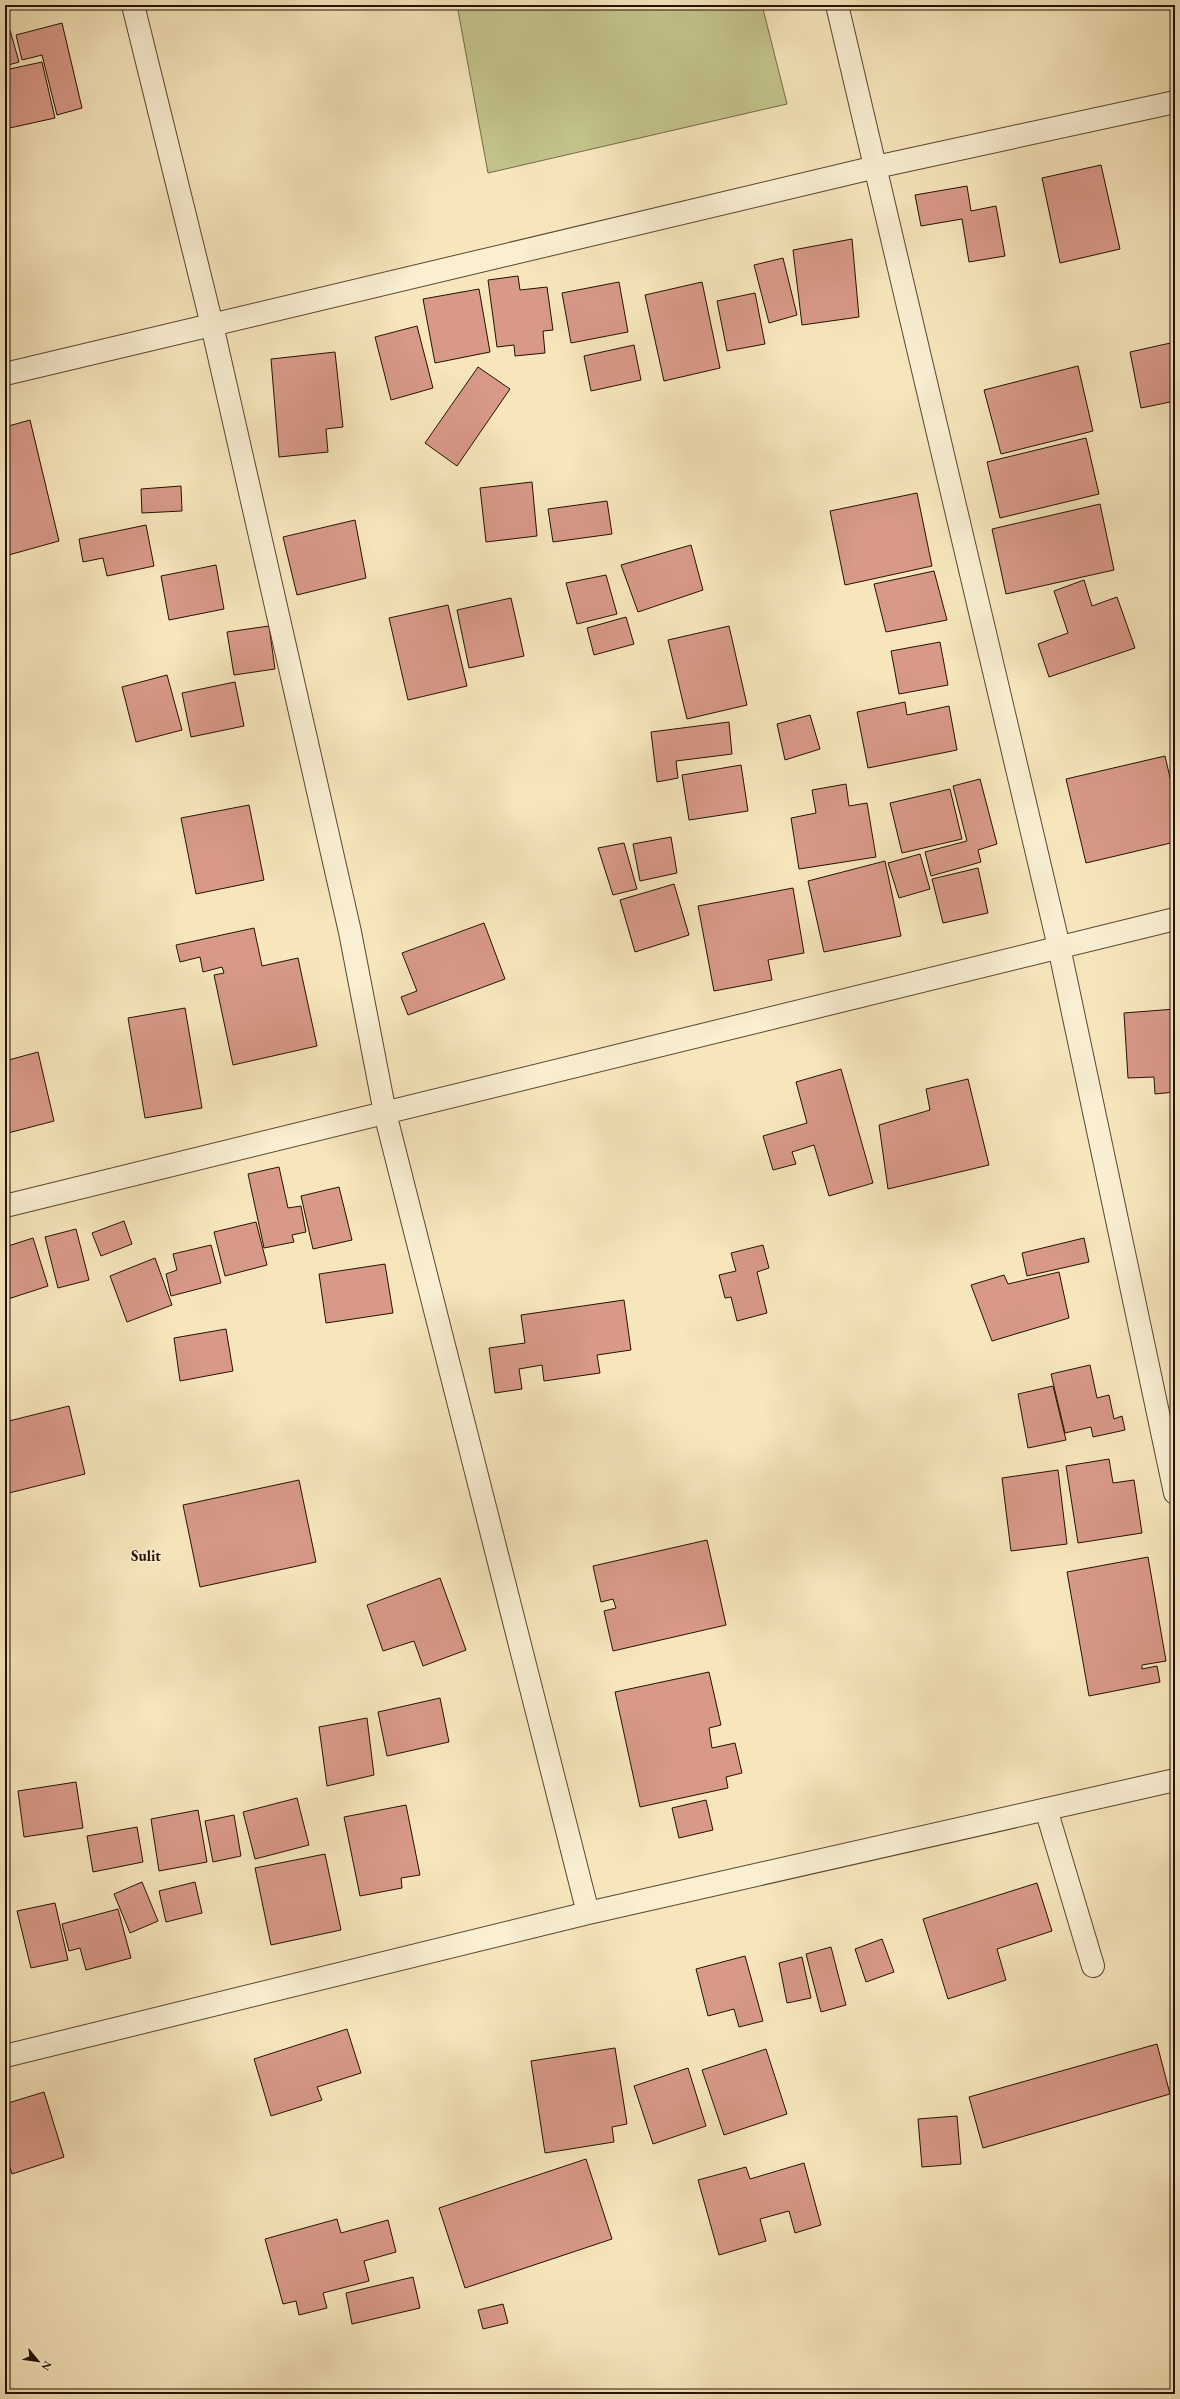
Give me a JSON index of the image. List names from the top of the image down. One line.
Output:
{"districts":["Sulit"],"north":"bottom right"}
